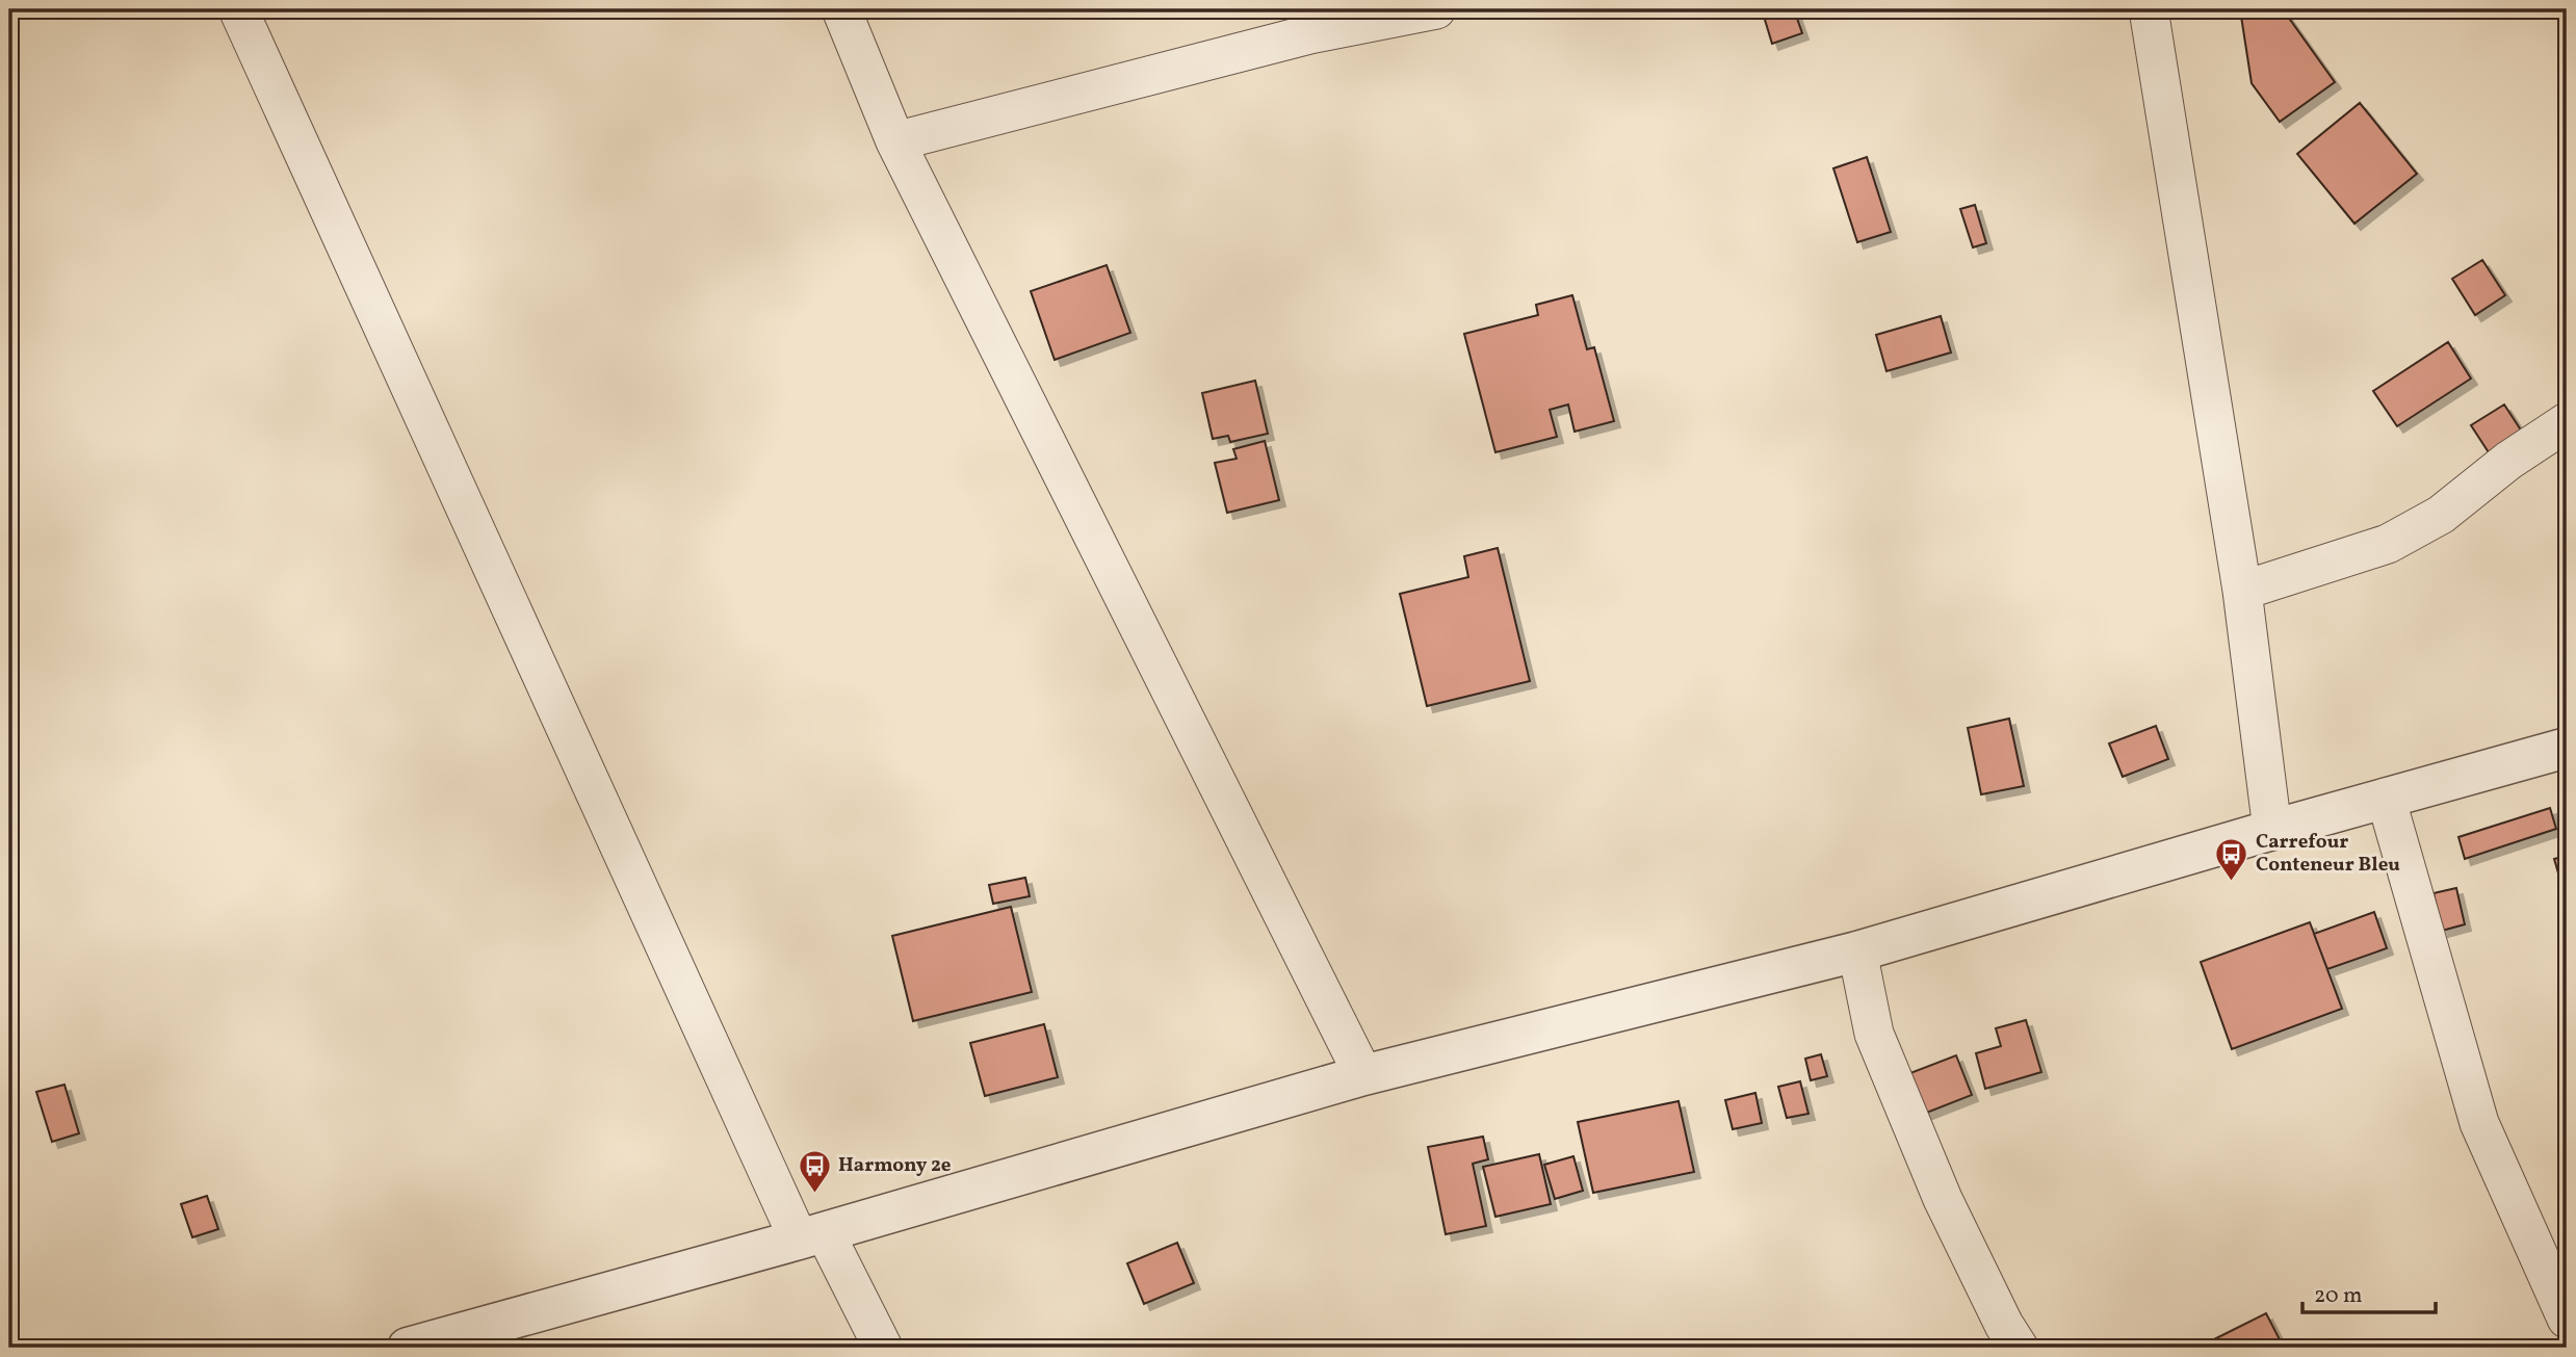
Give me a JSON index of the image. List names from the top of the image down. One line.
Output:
{"places":{"bus stop":["Carrefour Conteneur Bleu","Harmony 2e"]},"scale_bar":"20 m"}
